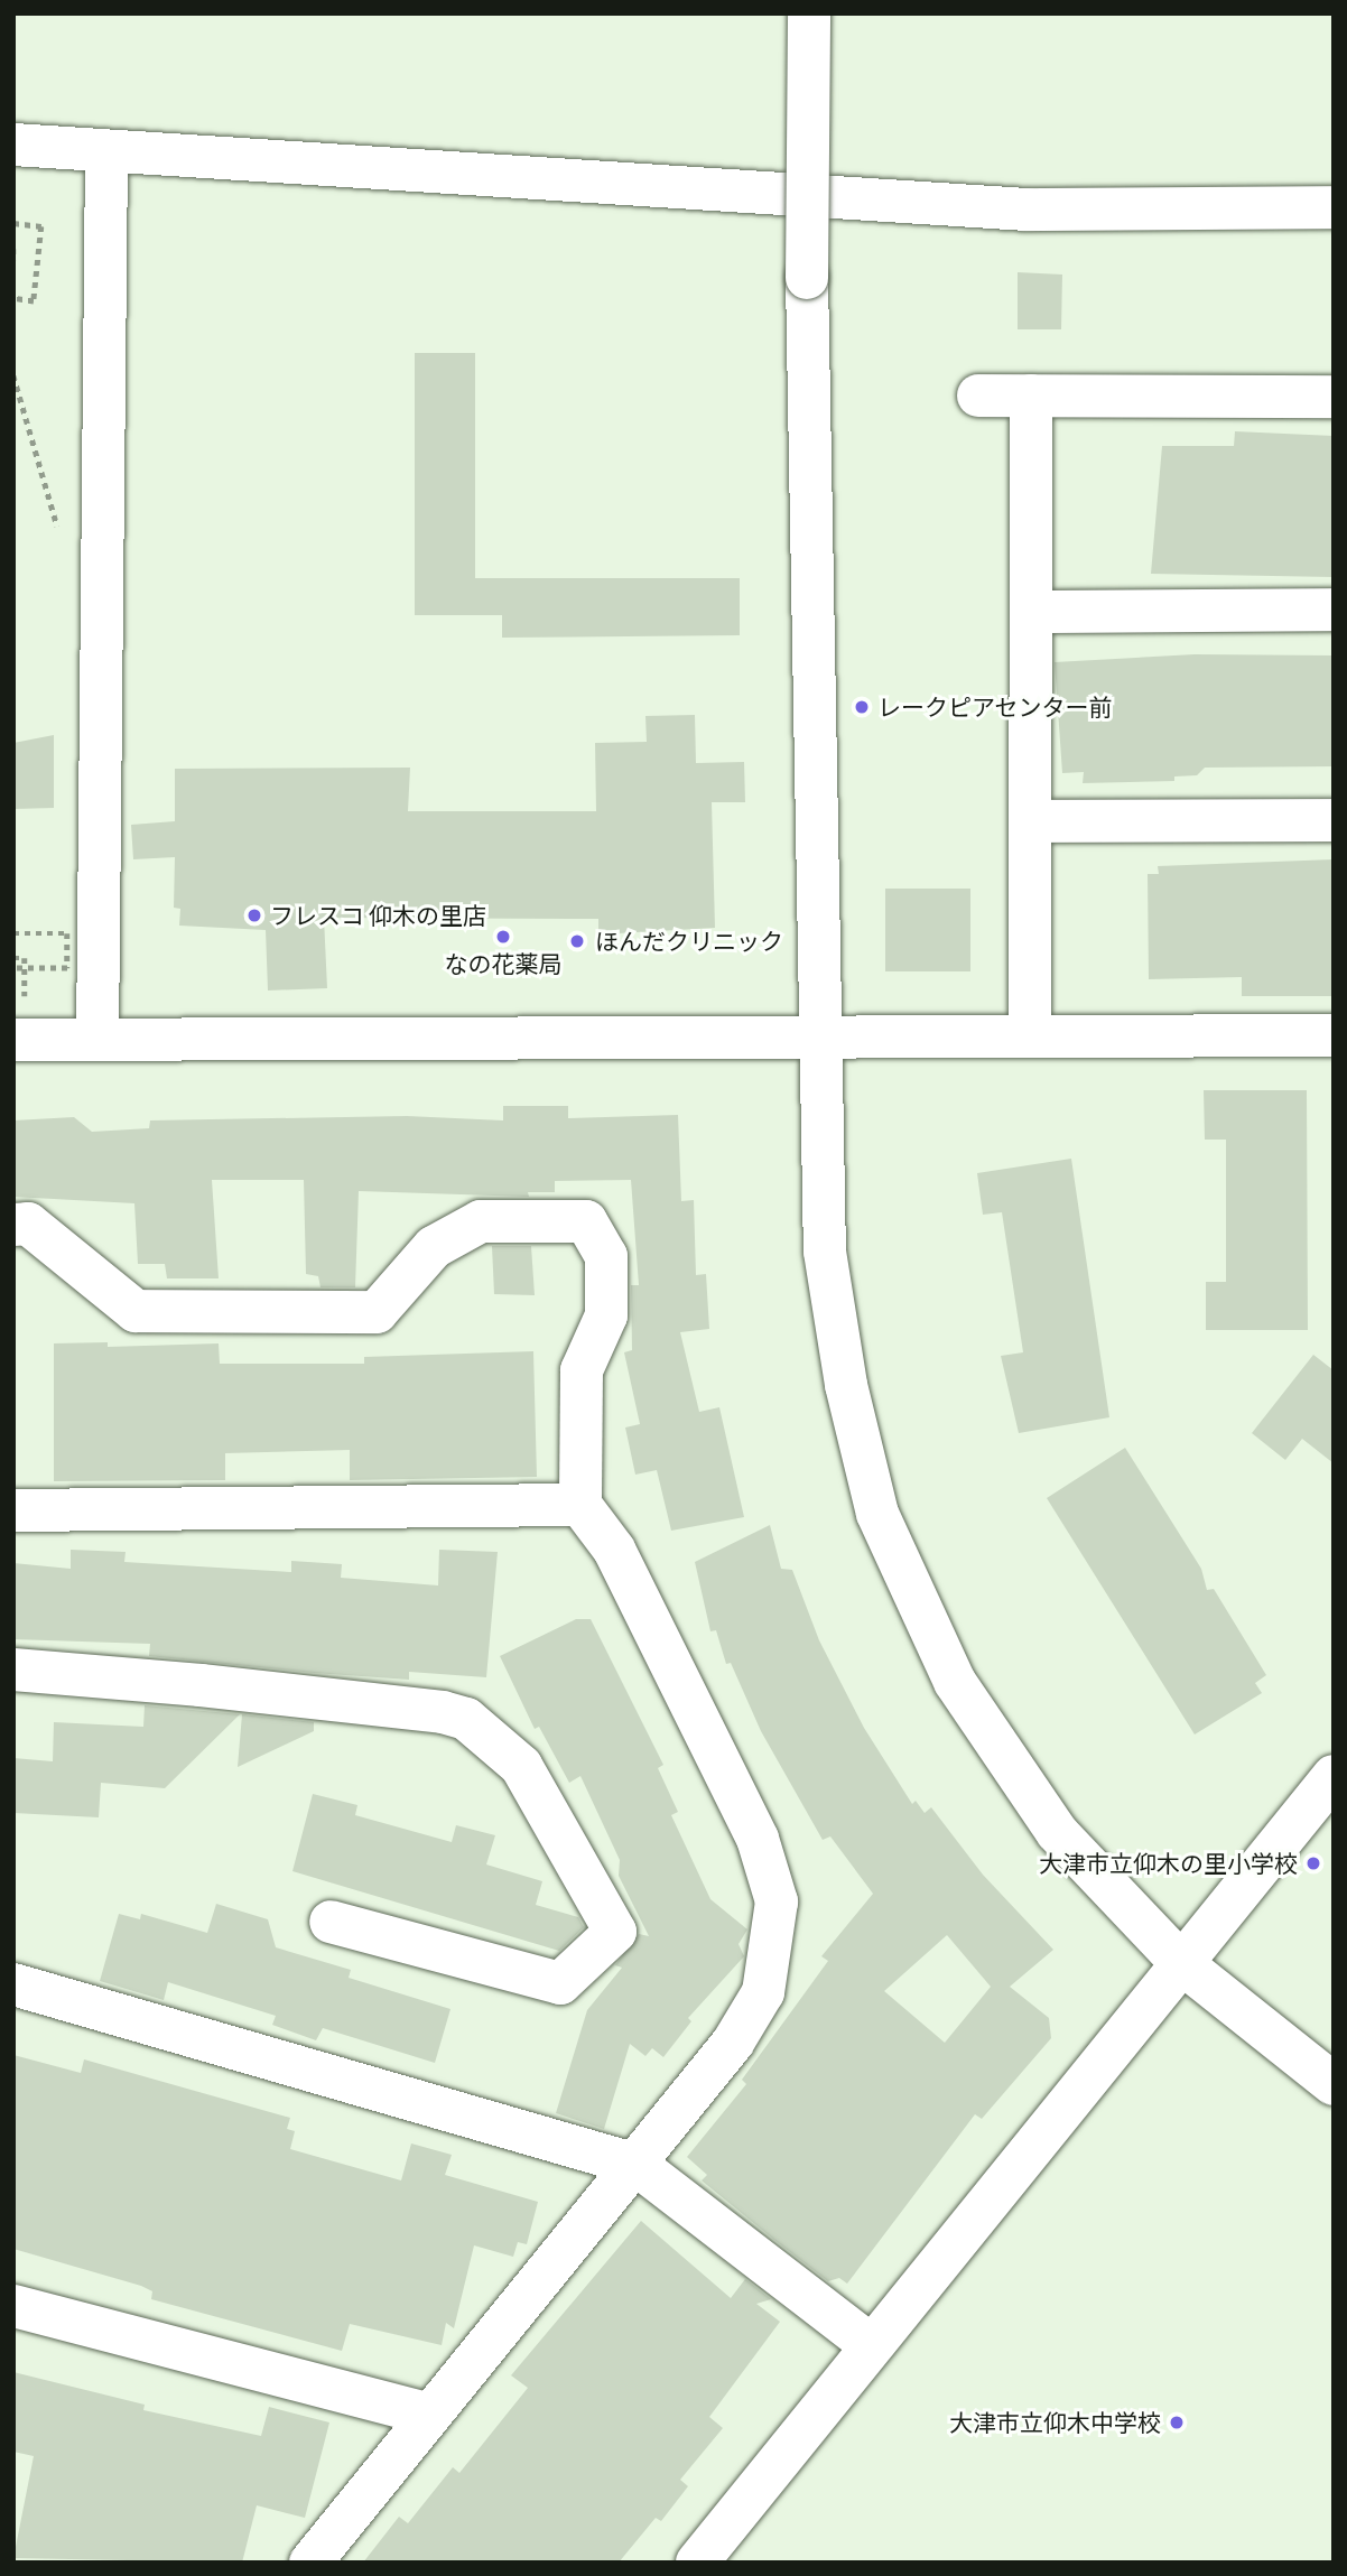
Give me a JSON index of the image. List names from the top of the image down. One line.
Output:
{"places":["レークピアセンター前","フレスコ 仰木の里店","なの花薬局","ほんだクリニック","大津市立仰木の里小学校","大津市立仰木中学校"]}
